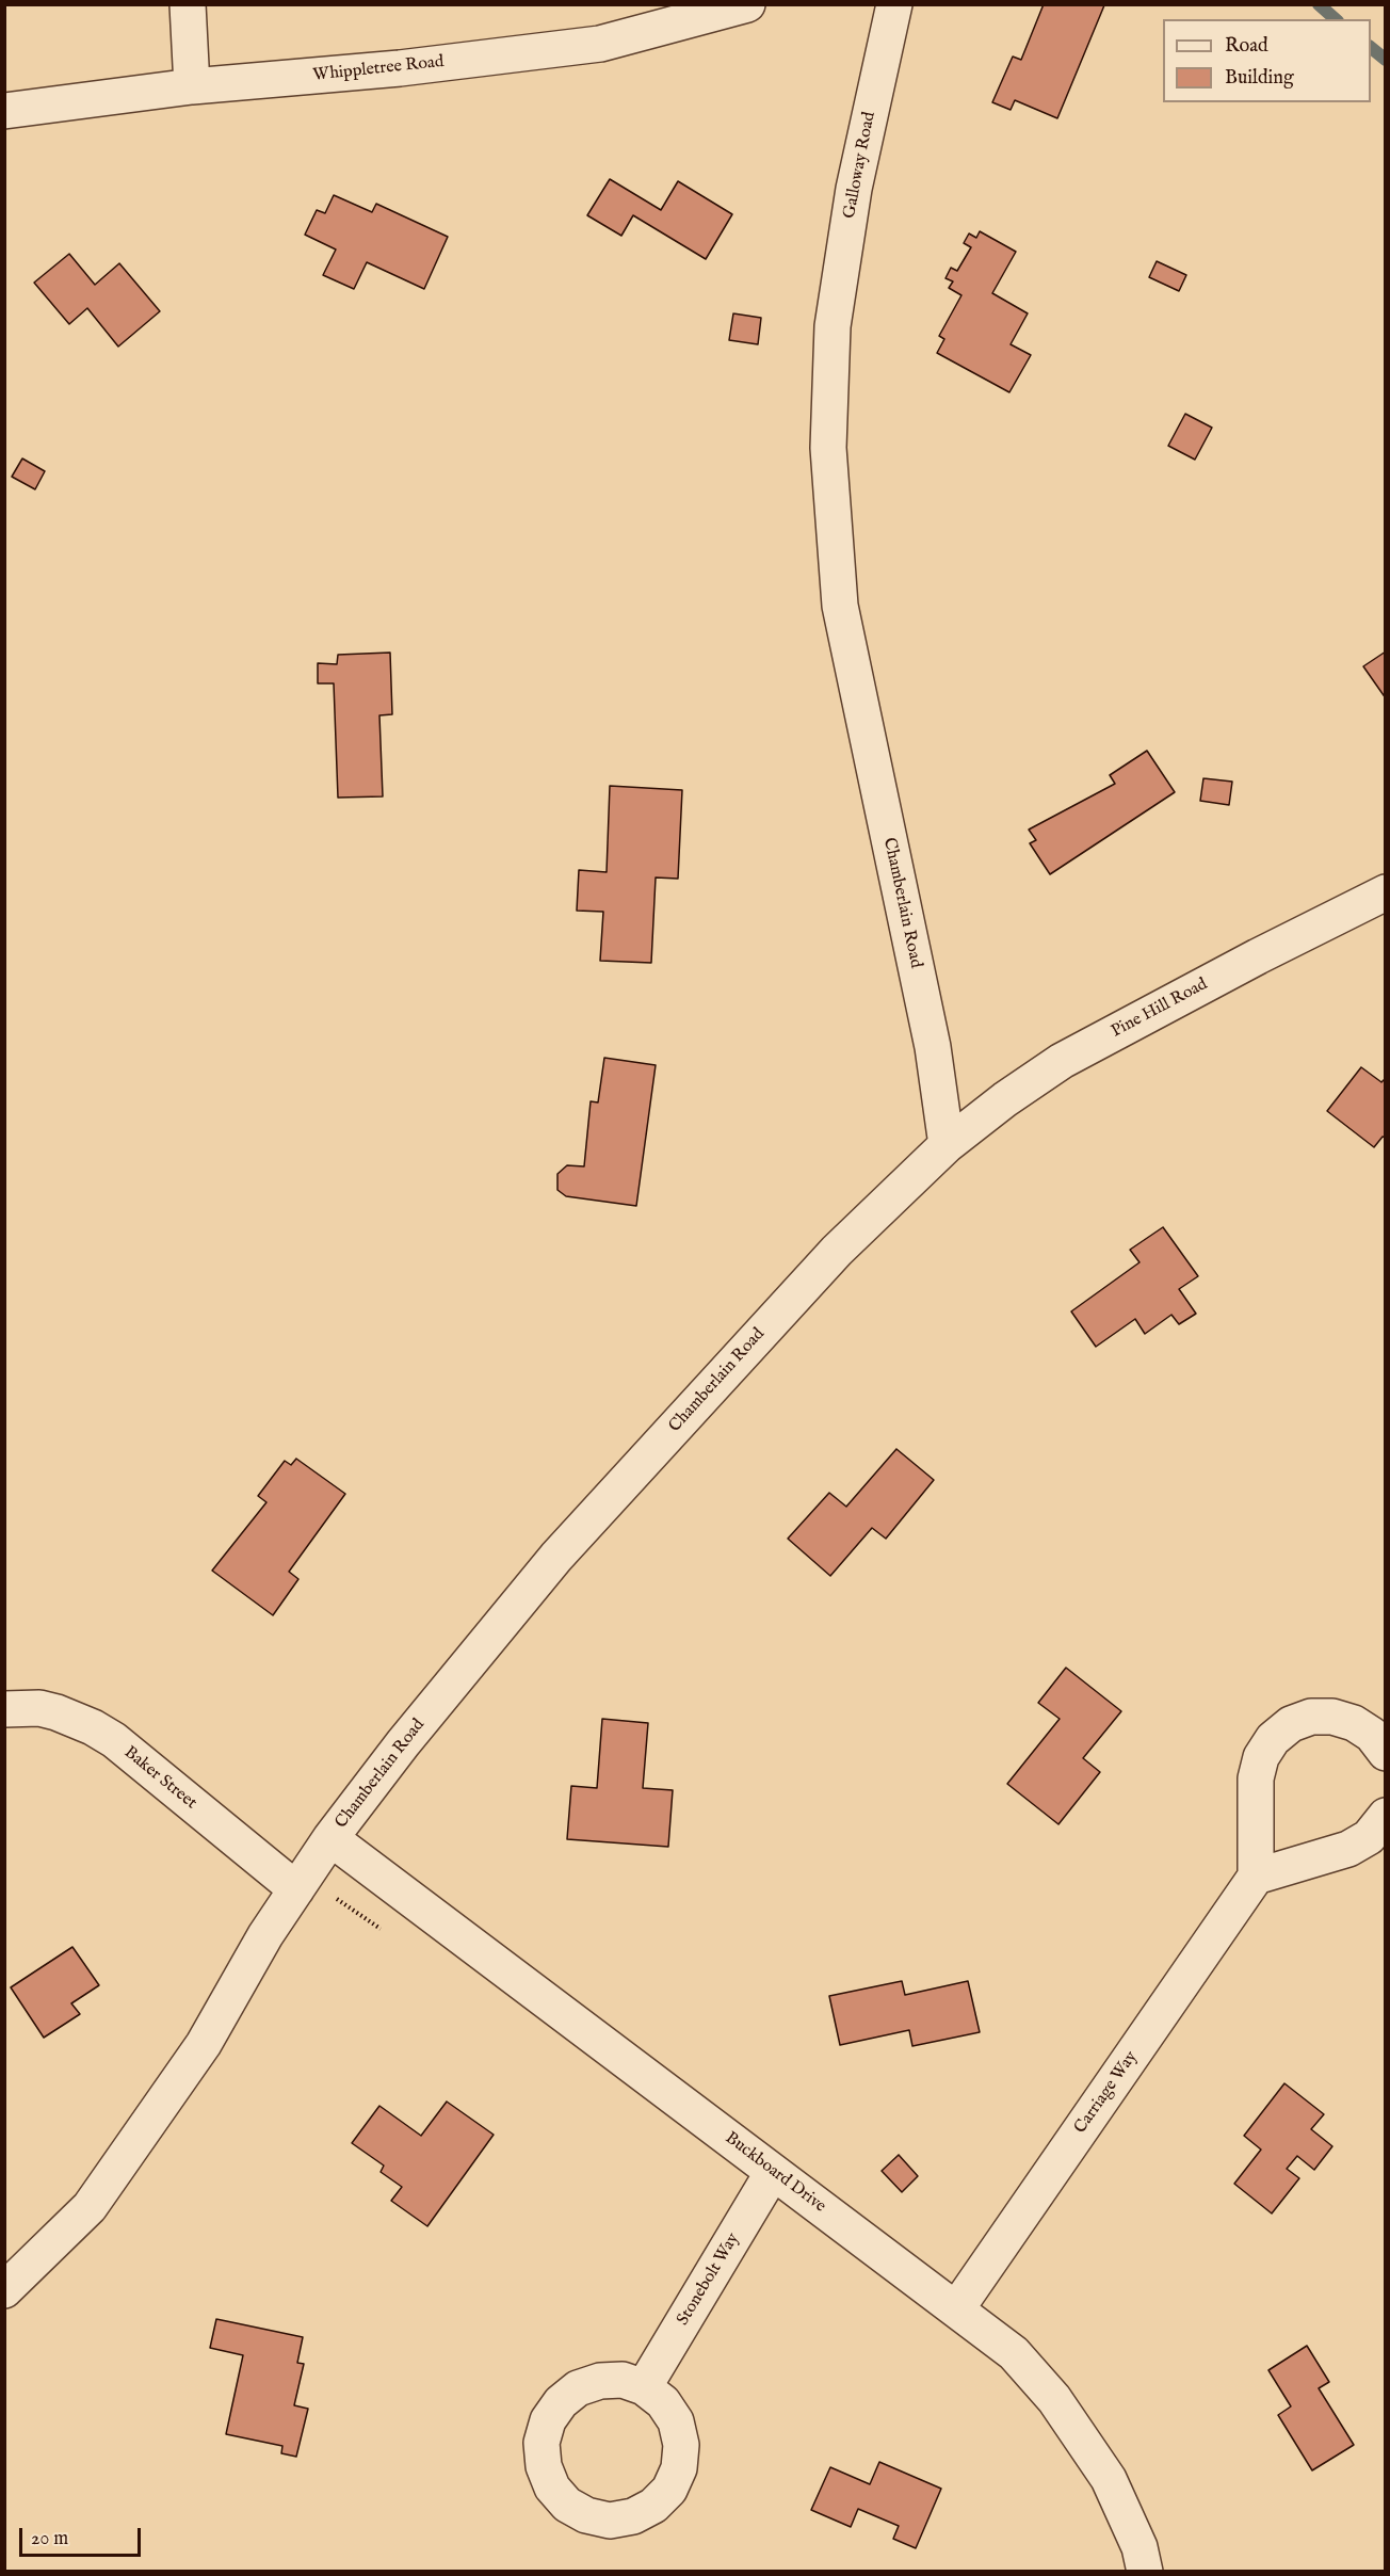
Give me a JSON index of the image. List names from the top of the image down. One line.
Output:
{"streets":{"street":["Whippletree Road","Galloway Road","Chamberlain Road","Pine Hill Road","Baker Street","Carriage Way","Buckboard Drive","Stonebolt Way"]},"crossings":[["Galloway Road","Chamberlain Road"],["Chamberlain Road","Pine Hill Road"],["Chamberlain Road","Baker Street"],["Chamberlain Road","Buckboard Drive"],["Carriage Way","Buckboard Drive"],["Buckboard Drive","Stonebolt Way"]],"legend":["Road","Building"],"scale_bar":"20 m"}
